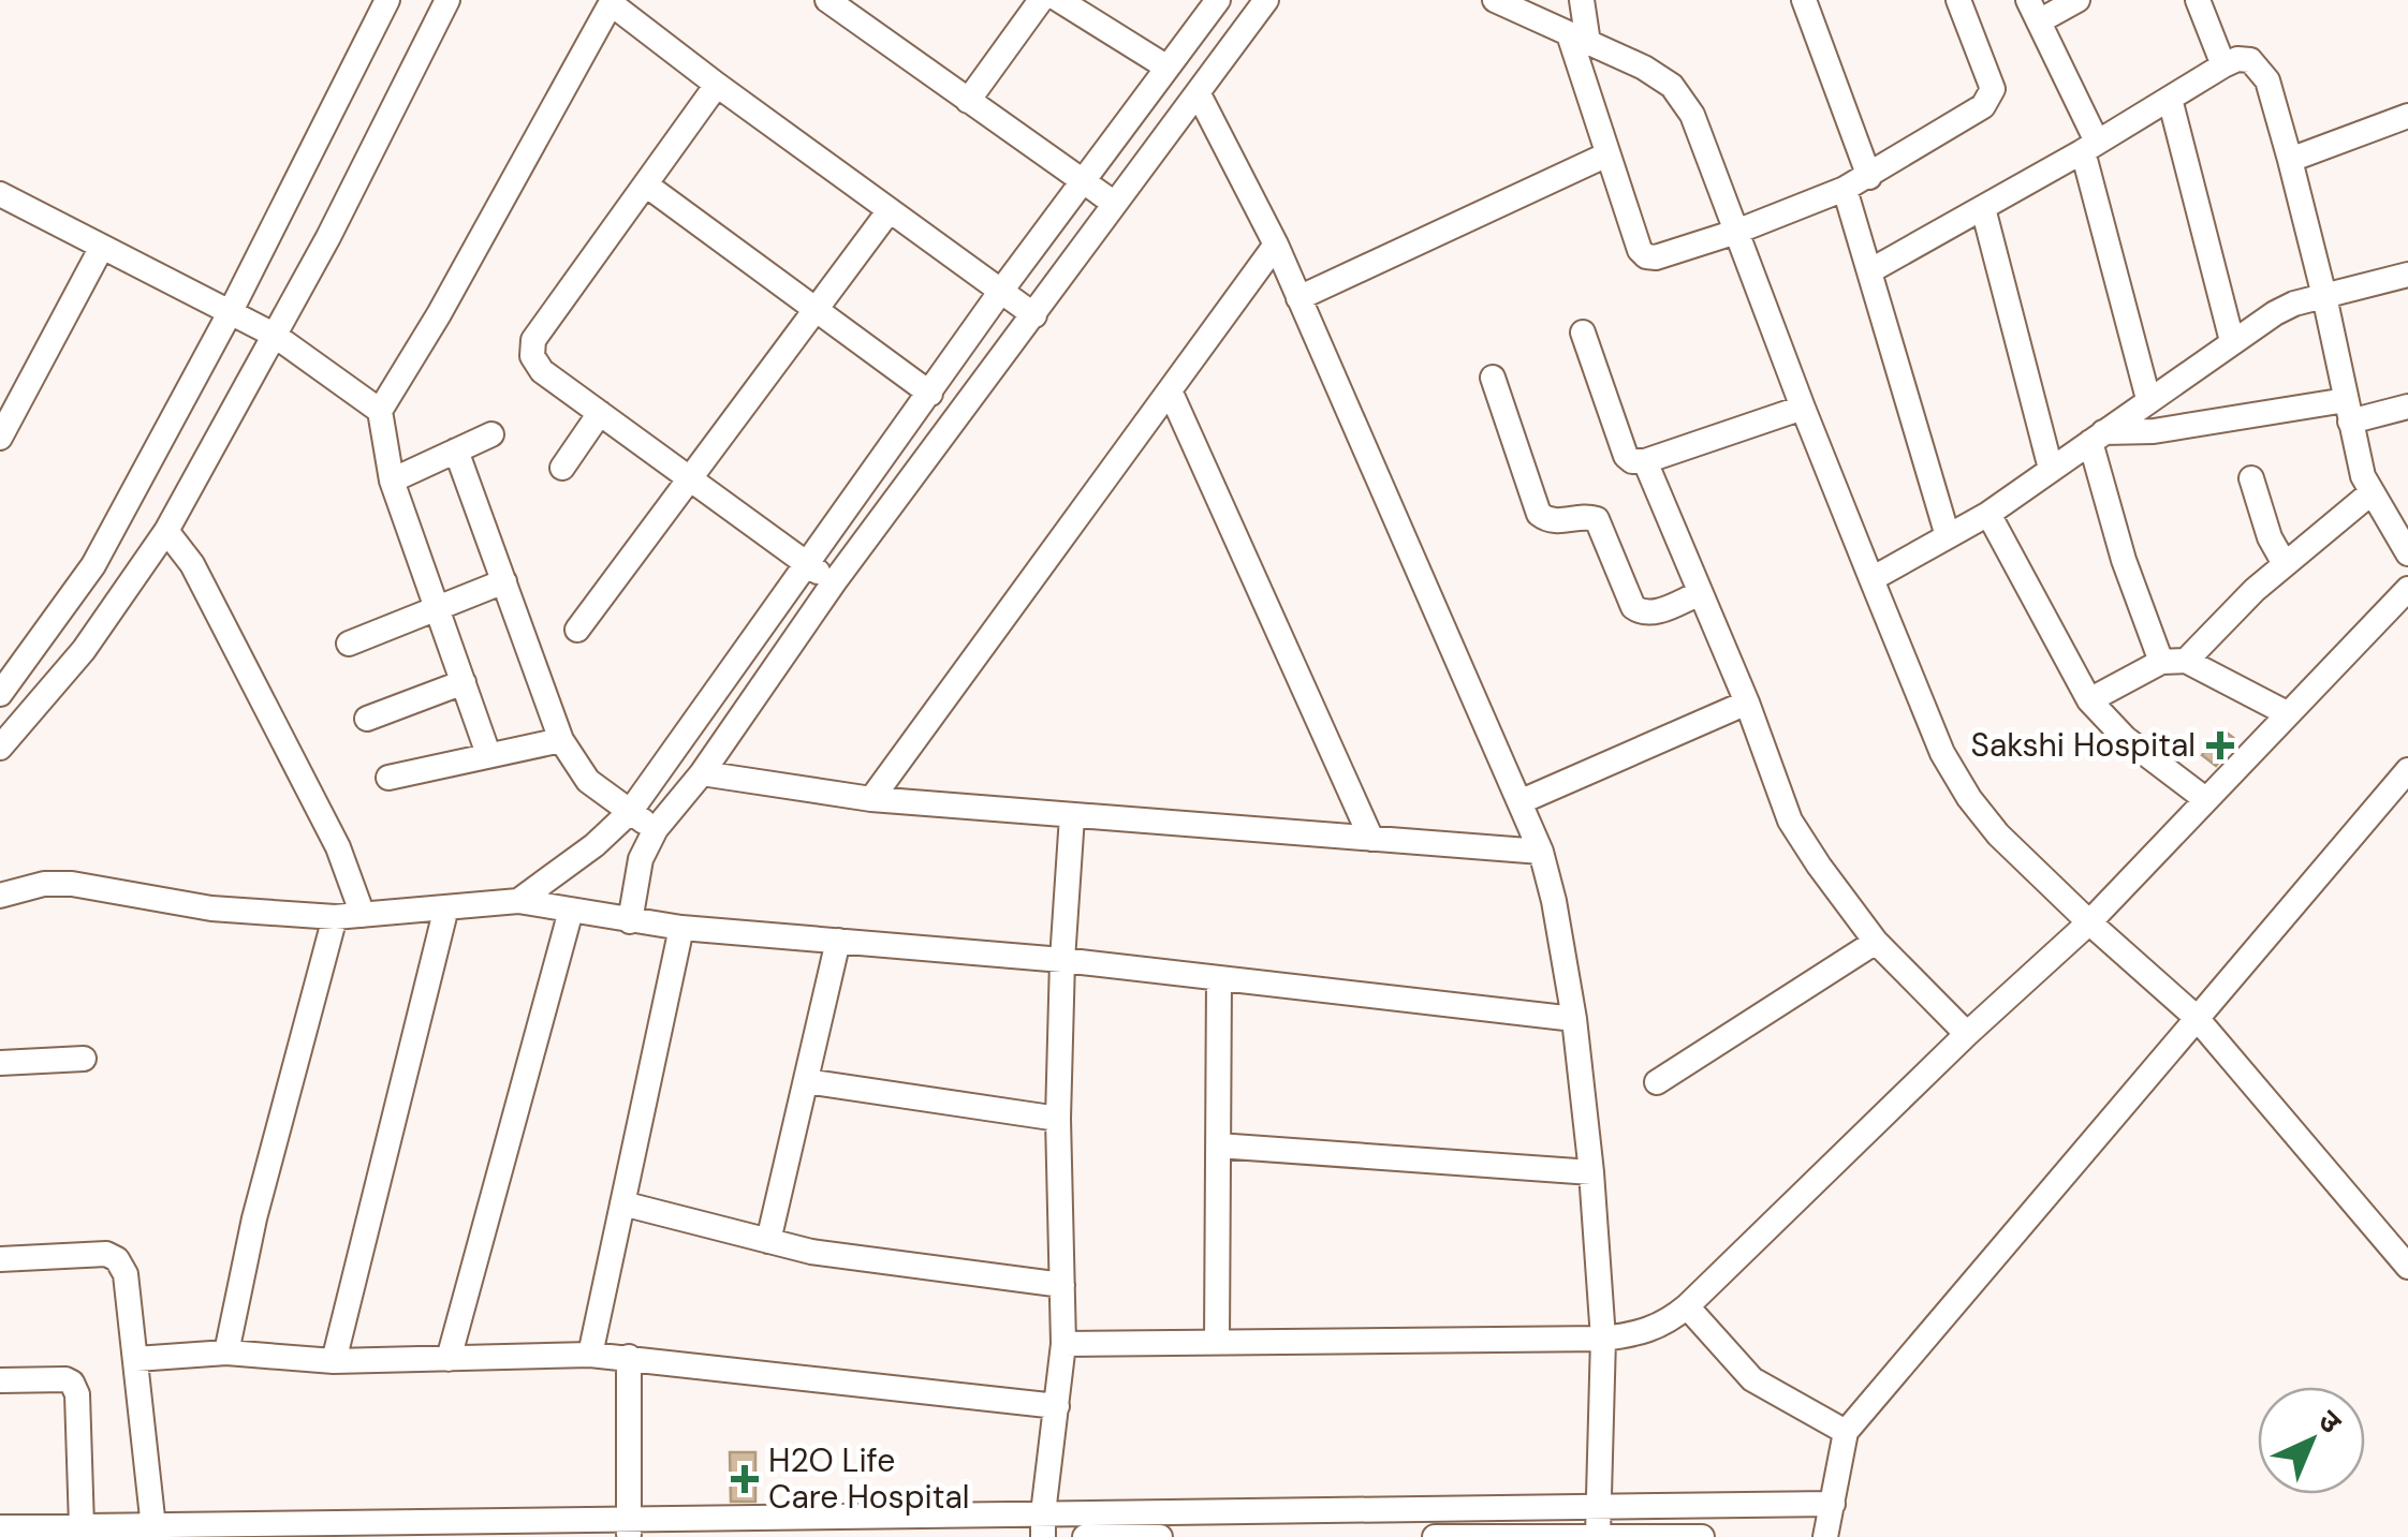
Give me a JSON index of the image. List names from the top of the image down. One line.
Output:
{"places":{"health":["Sakshi Hospital","H2O Life Care Hospital"]},"north":"top right"}
